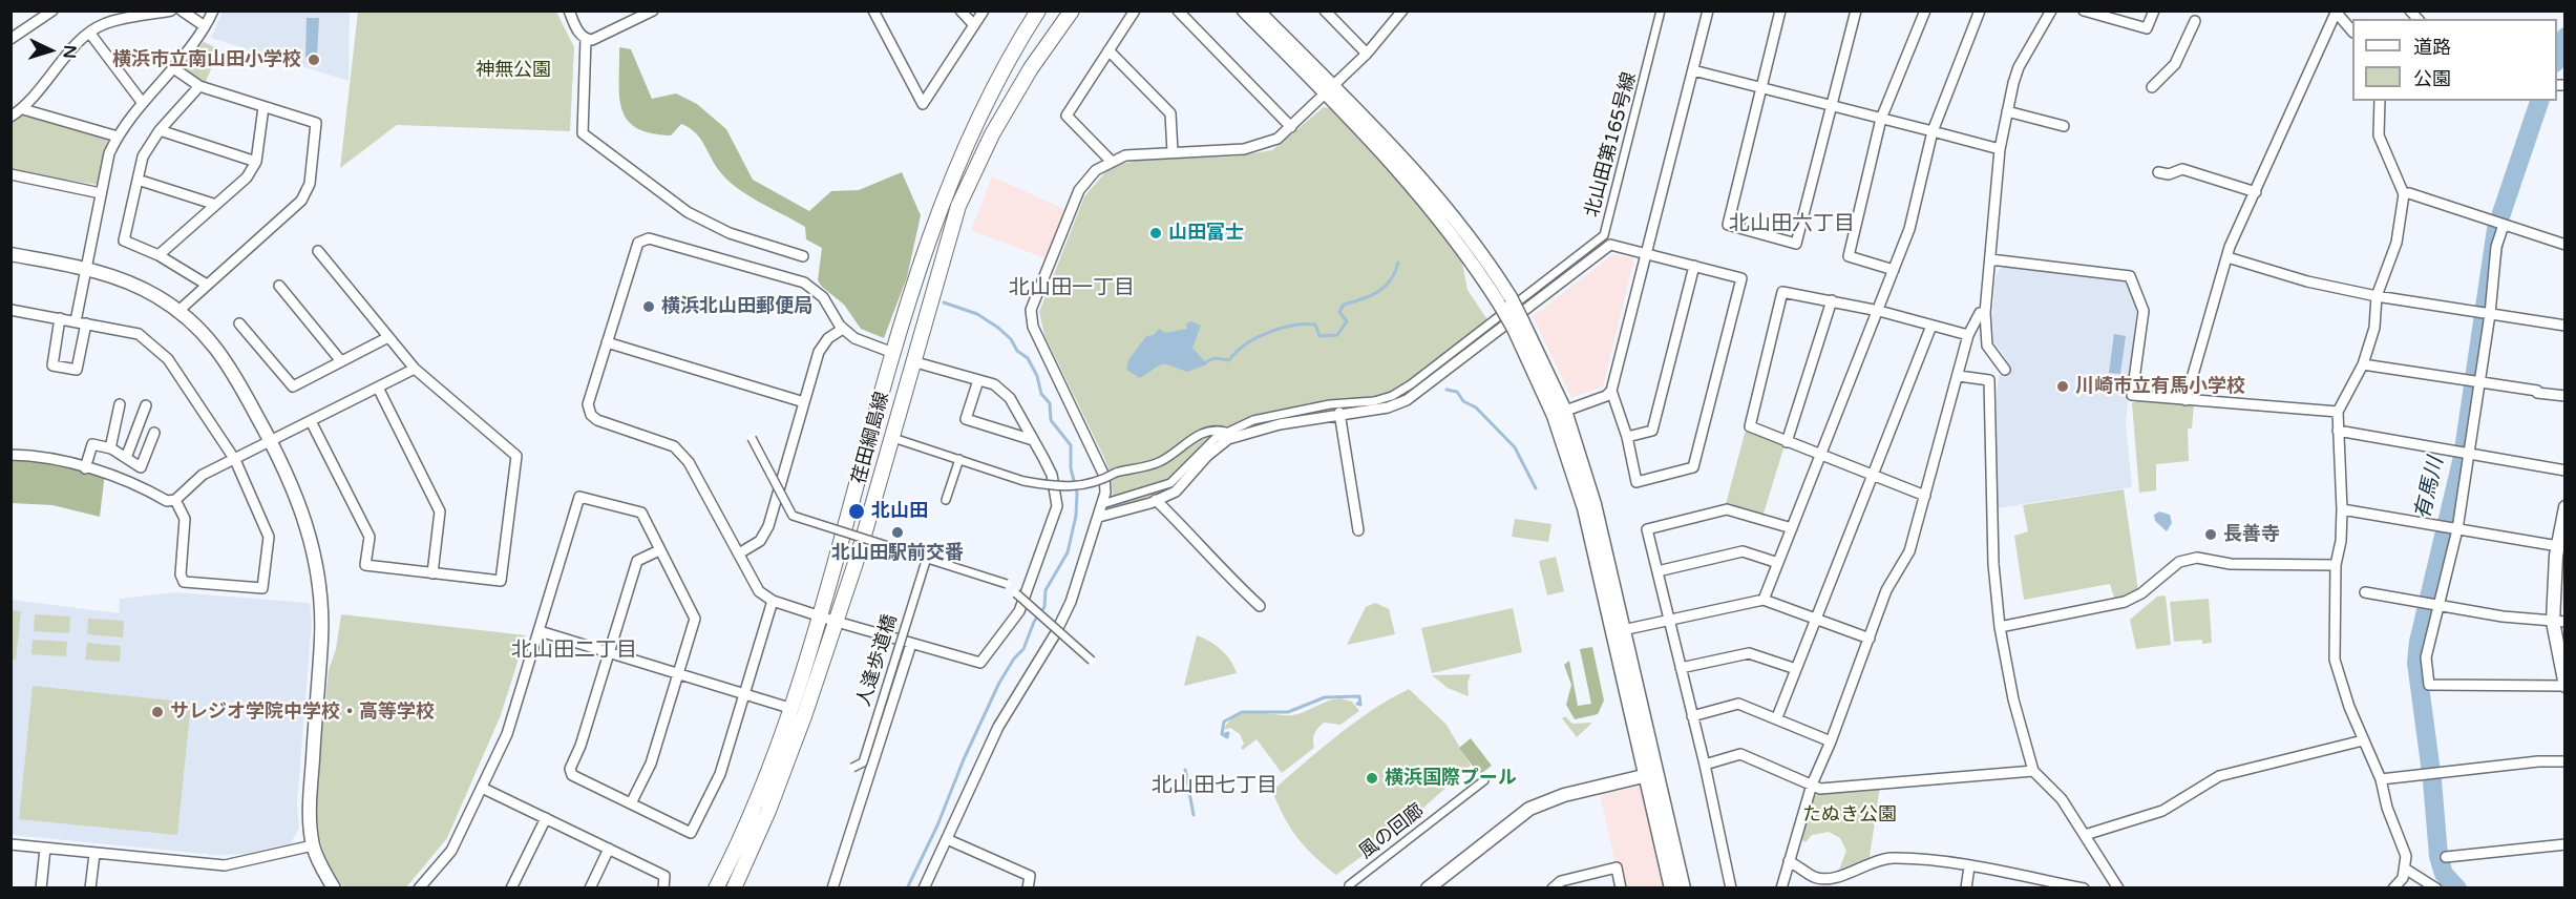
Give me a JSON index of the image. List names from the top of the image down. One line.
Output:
{"streets":{"main road":["荏田綱島線"],"street":["北山田第165号線","人逢歩道橋","風の回廊"]},"districts":["北山田六丁目","北山田一丁目","北山田二丁目","北山田七丁目"],"water":["有馬川"],"parks":["神無公園","たぬき公園"],"places":["横浜市立南山田小学校","山田富士","横浜北山田郵便局","川崎市立有馬小学校","北山田","北山田駅前交番","長善寺","サレジオ学院中学校・高等学校","横浜国際プール"],"legend":["道路","公園"],"north":"right"}
